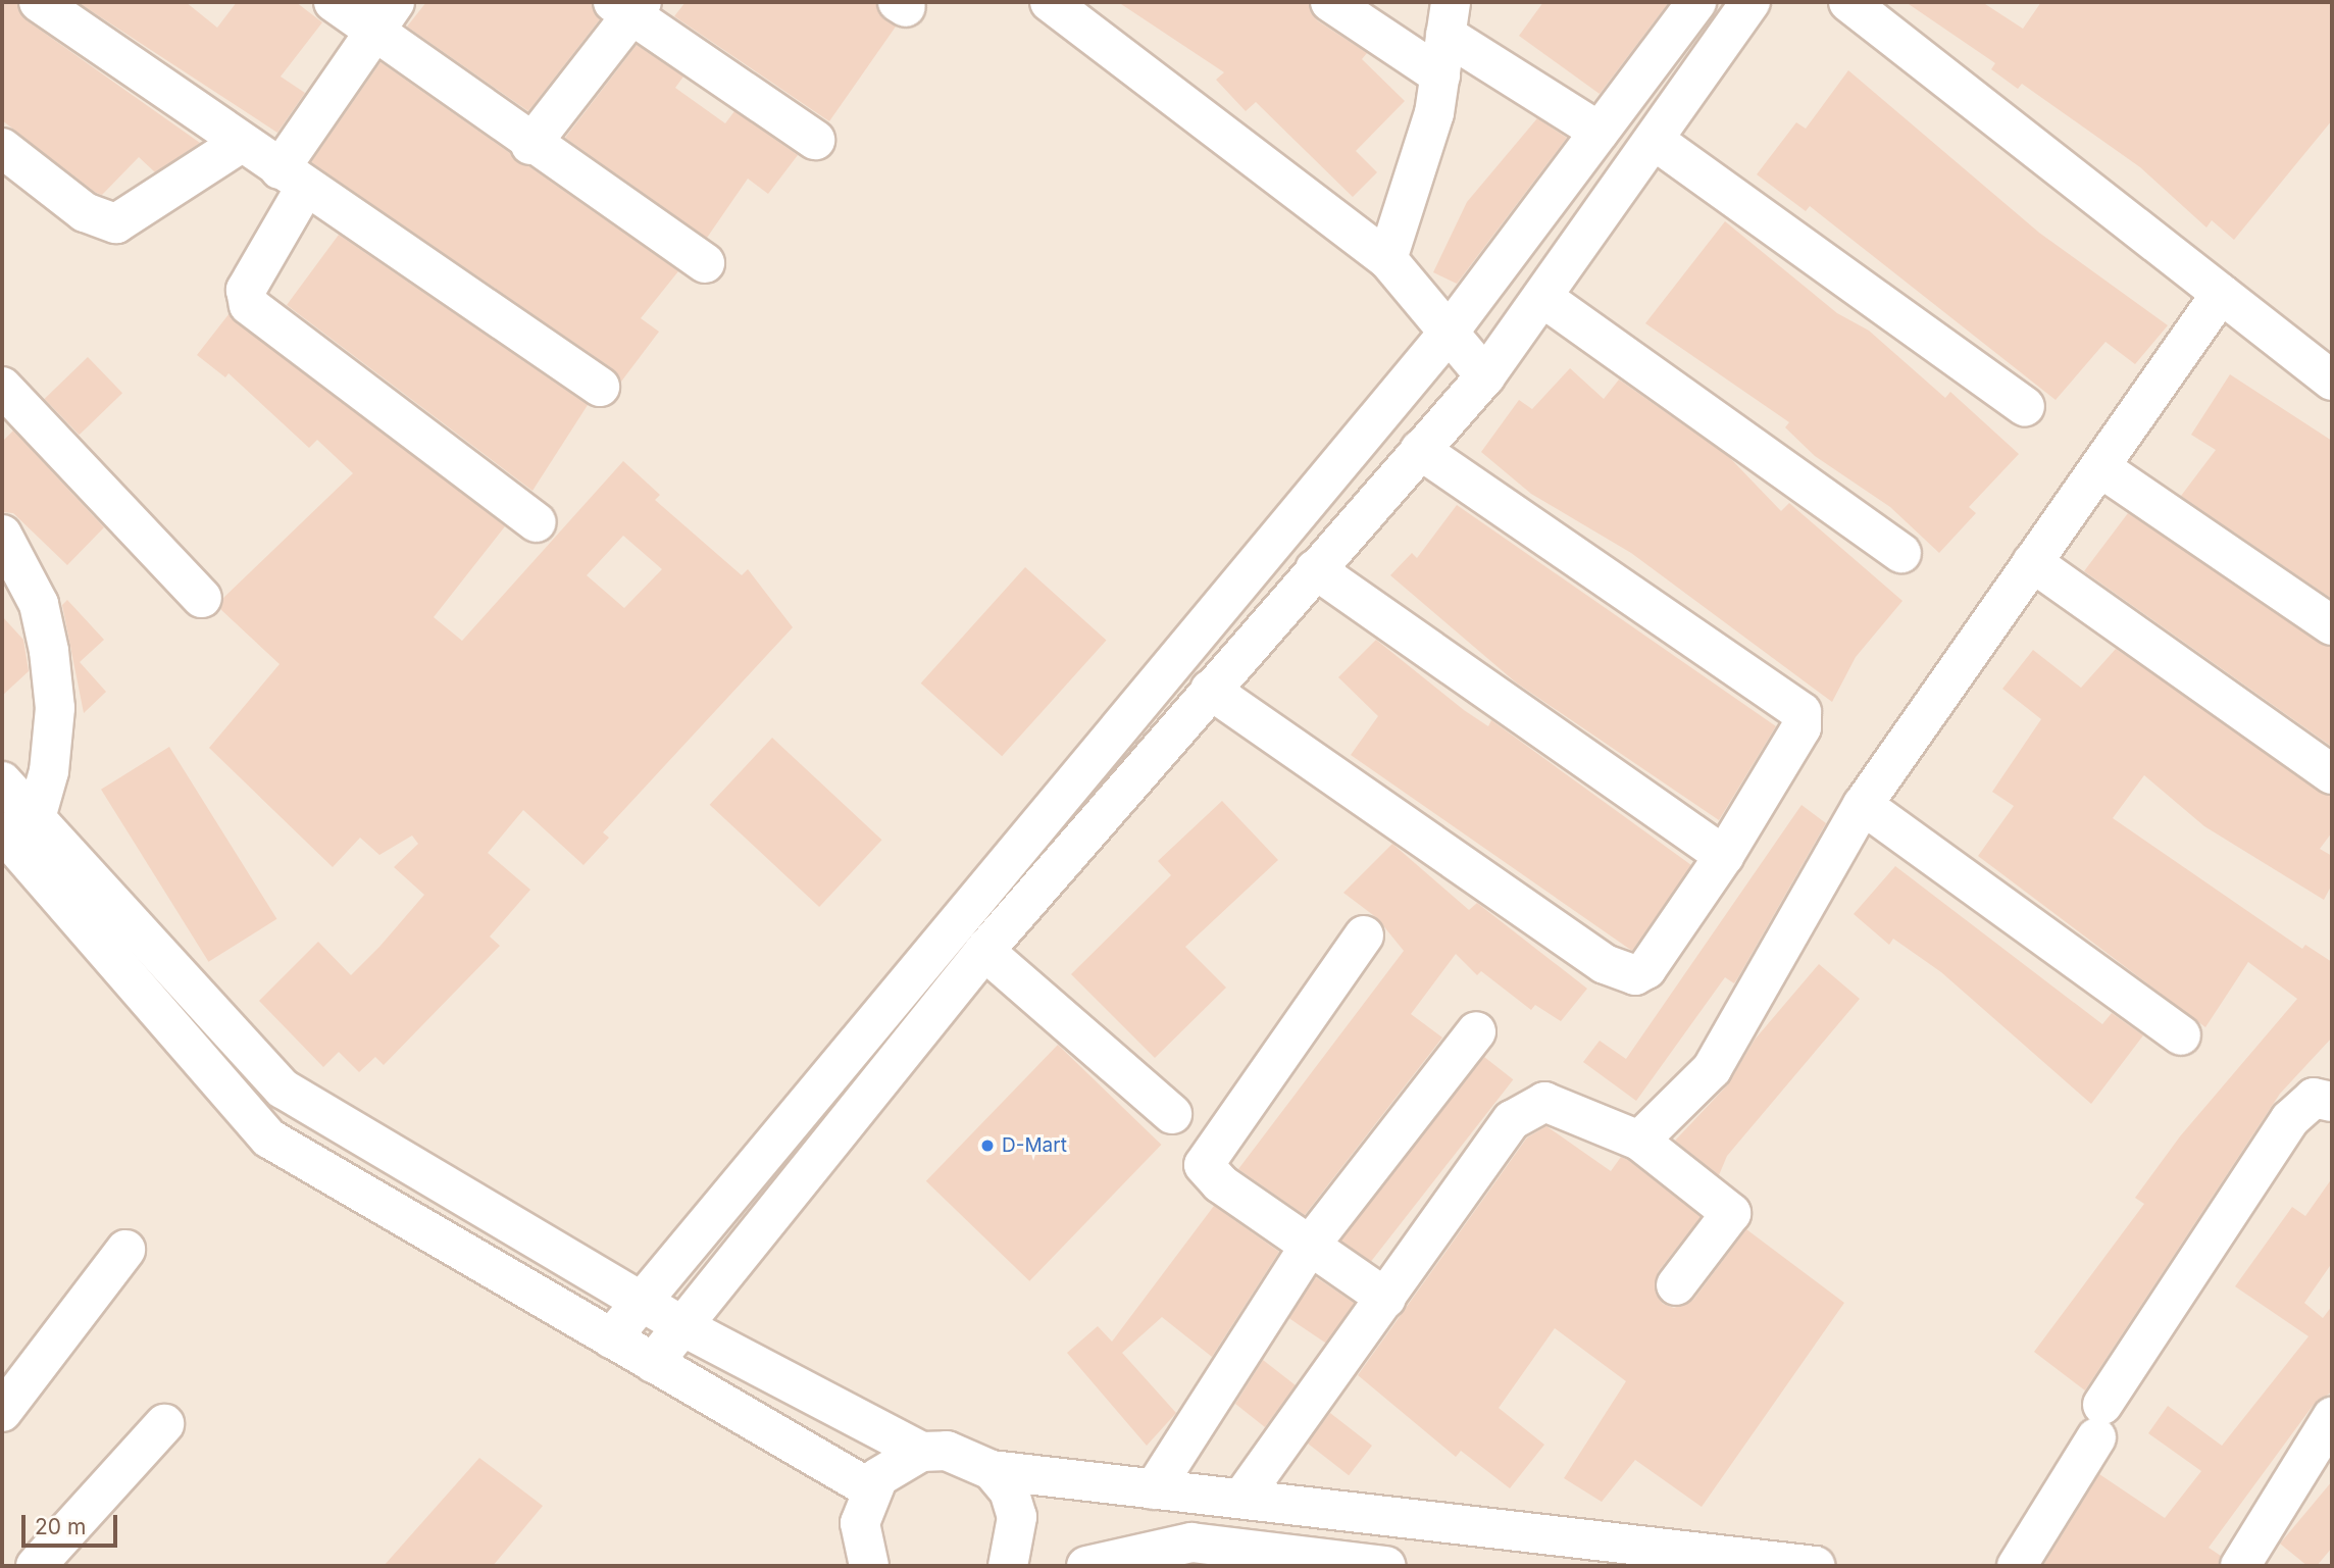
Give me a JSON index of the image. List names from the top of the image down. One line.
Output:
{"places":["D-Mart"],"scale_bar":"20 m"}
